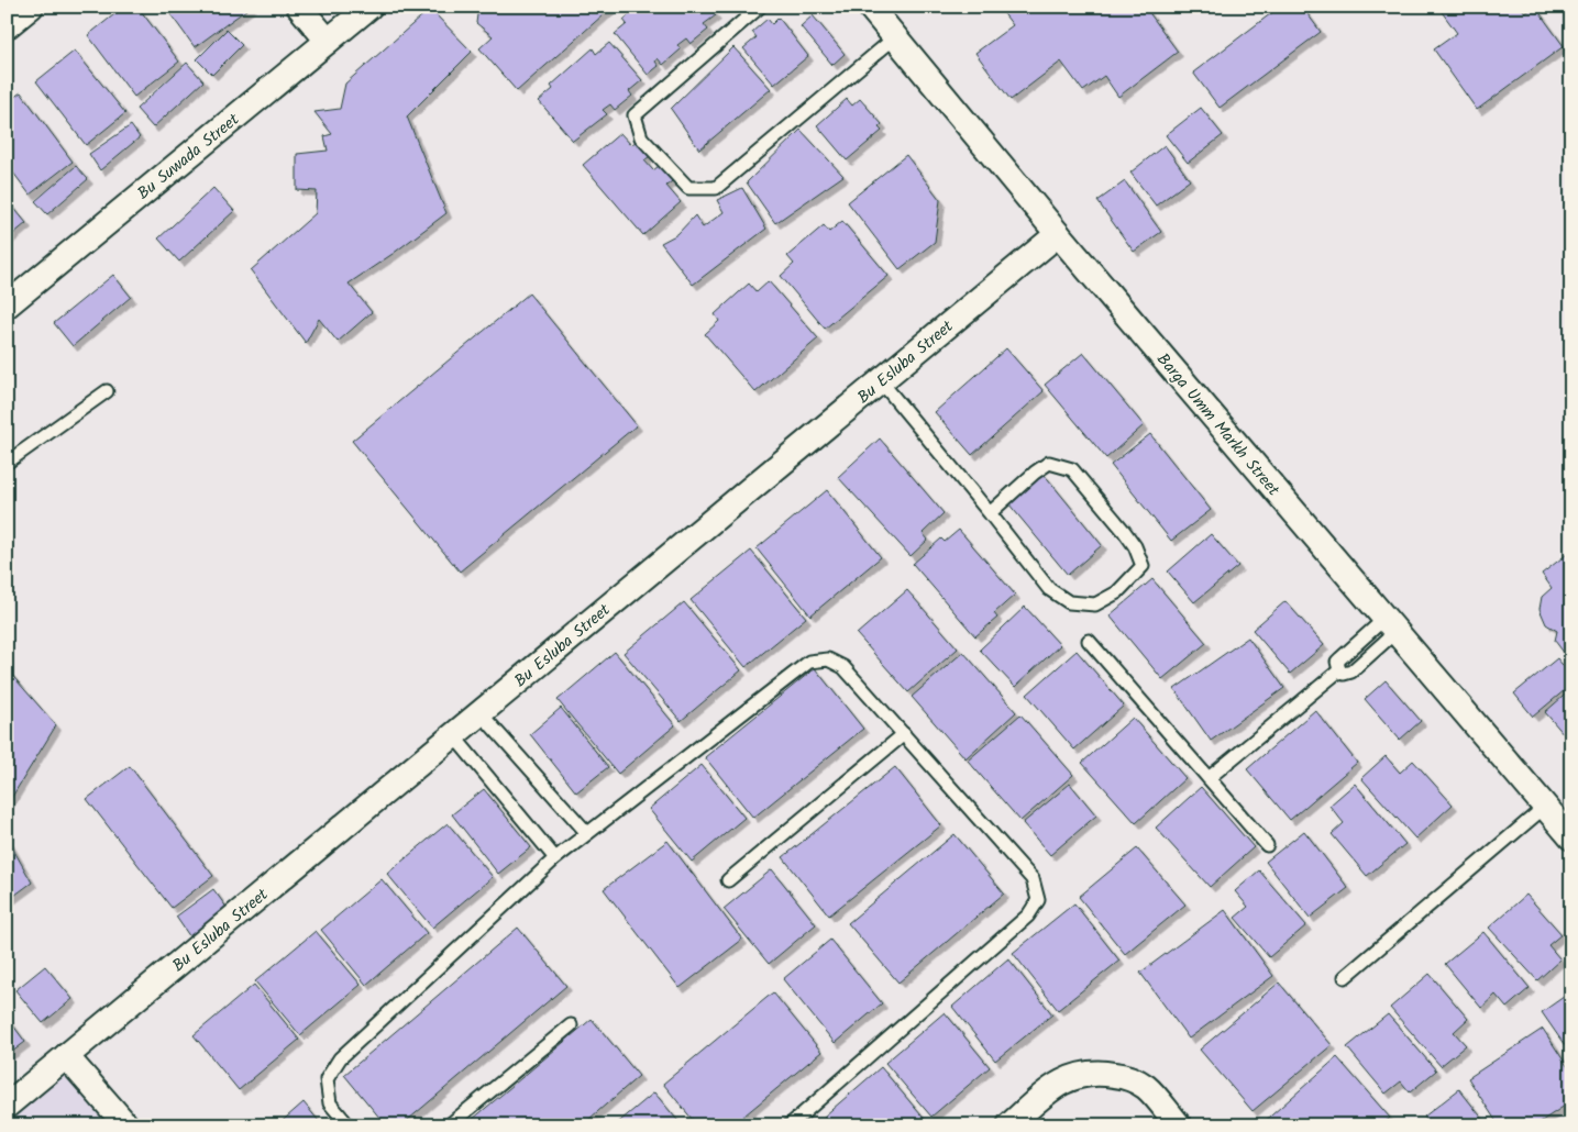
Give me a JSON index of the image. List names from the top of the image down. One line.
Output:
{"streets":{"street":["Bu Suwada Street","Bu Esluba Street","Barga Umm Markh Street"]},"crossings":[["Bu Esluba Street","Barga Umm Markh Street"]]}
